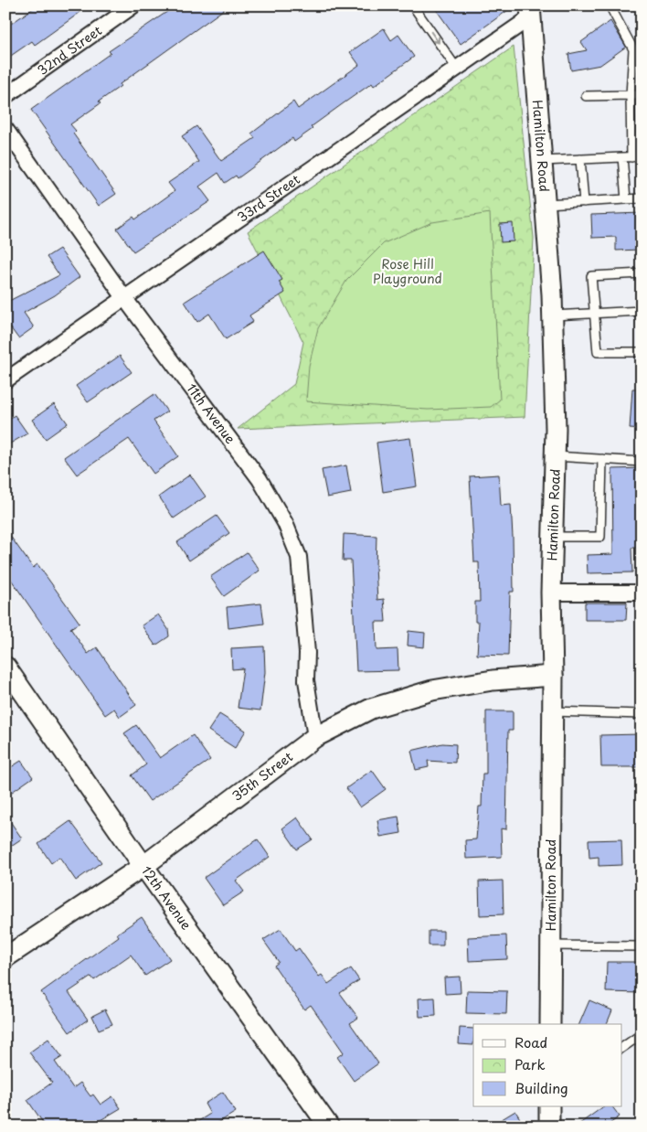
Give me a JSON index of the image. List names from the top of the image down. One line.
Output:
{"streets":{"street":["32nd Street","Hamilton Road","33rd Street","11th Avenue","35th Street","12th Avenue"]},"crossings":[["Hamilton Road","33rd Street"],["Hamilton Road","35th Street"],["33rd Street","11th Avenue"],["11th Avenue","35th Street"],["35th Street","12th Avenue"]],"parks":["Rose Hill Playground"],"legend":["Road","Park","Building"]}
